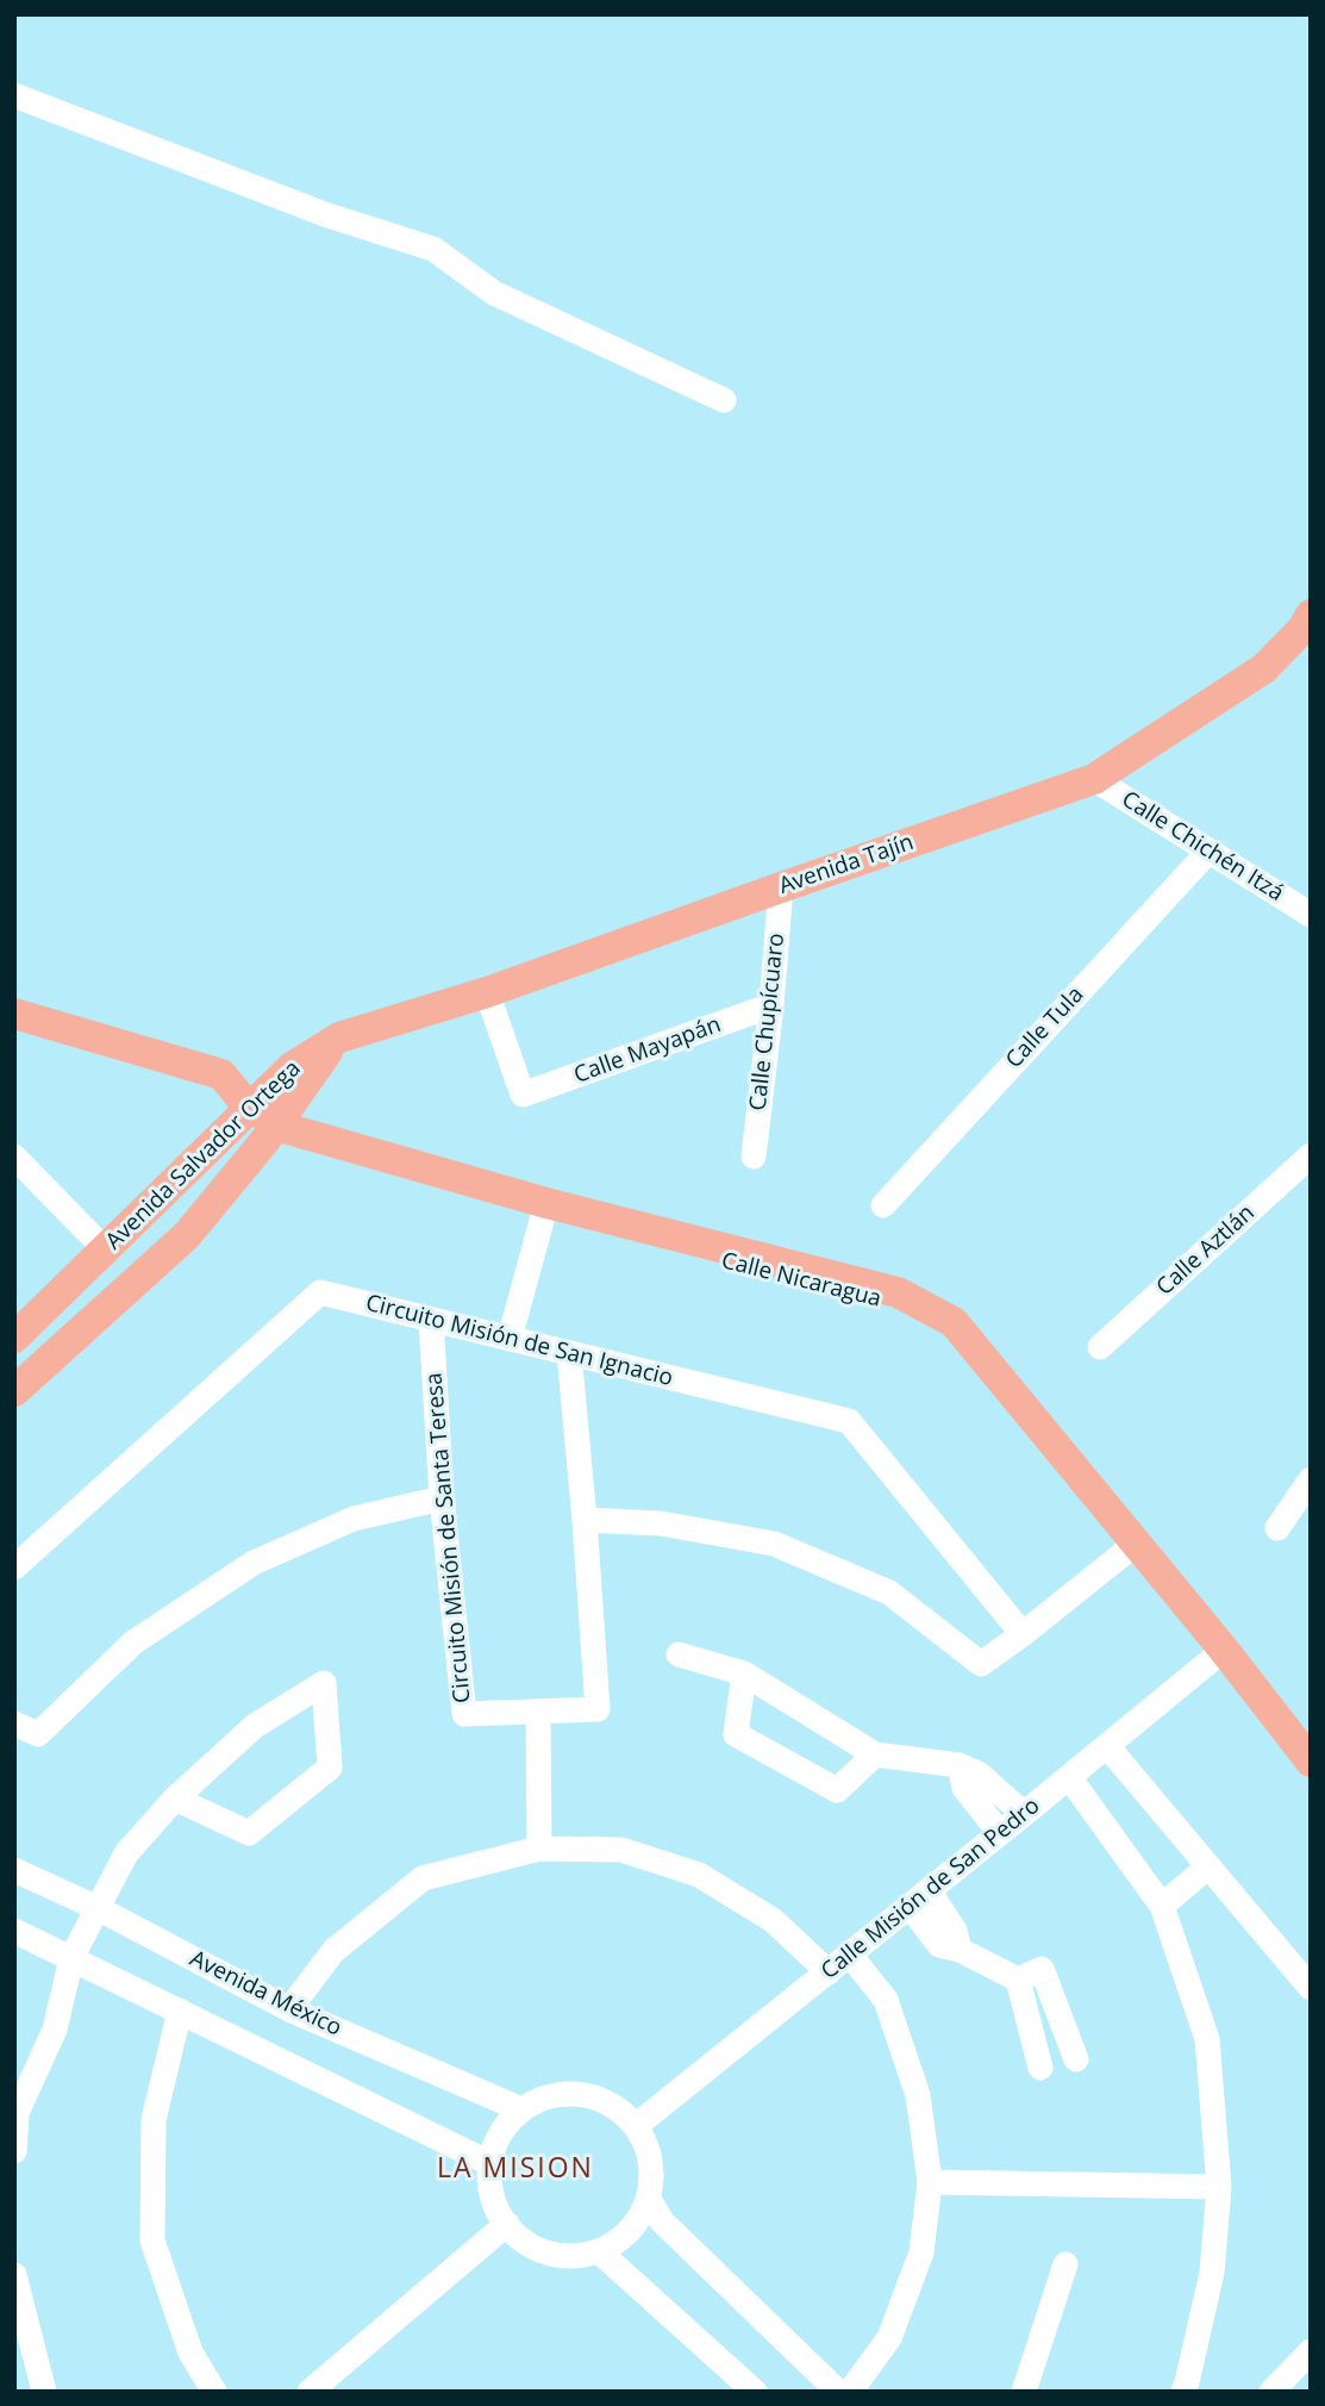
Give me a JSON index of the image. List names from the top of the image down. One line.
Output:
{"streets":{"main road":["Avenida Tajín","Avenida Salvador Ortega","Calle Nicaragua"],"street":["Calle Chichén Itzá","Calle Chupícuaro","Calle Tula","Calle Mayapán","Calle Aztlán","Circuito Misión de San Ignacio","Circuito Misión de Santa Teresa","Calle Misión de San Pedro","Avenida México"]},"crossings":[["Calle Chichén Itzá","Avenida Tajín"],["Calle Chichén Itzá","Calle Tula"],["Avenida Tajín","Calle Chupícuaro"],["Avenida Tajín","Calle Mayapán"],["Avenida Tajín","Avenida Salvador Ortega"],["Calle Chupícuaro","Calle Mayapán"],["Avenida Salvador Ortega","Calle Nicaragua"],["Calle Nicaragua","Calle Misión de San Pedro"],["Circuito Misión de San Ignacio","Circuito Misión de Santa Teresa"],["Calle Misión de San Pedro","Avenida México"]],"districts":["LA MISION"]}
